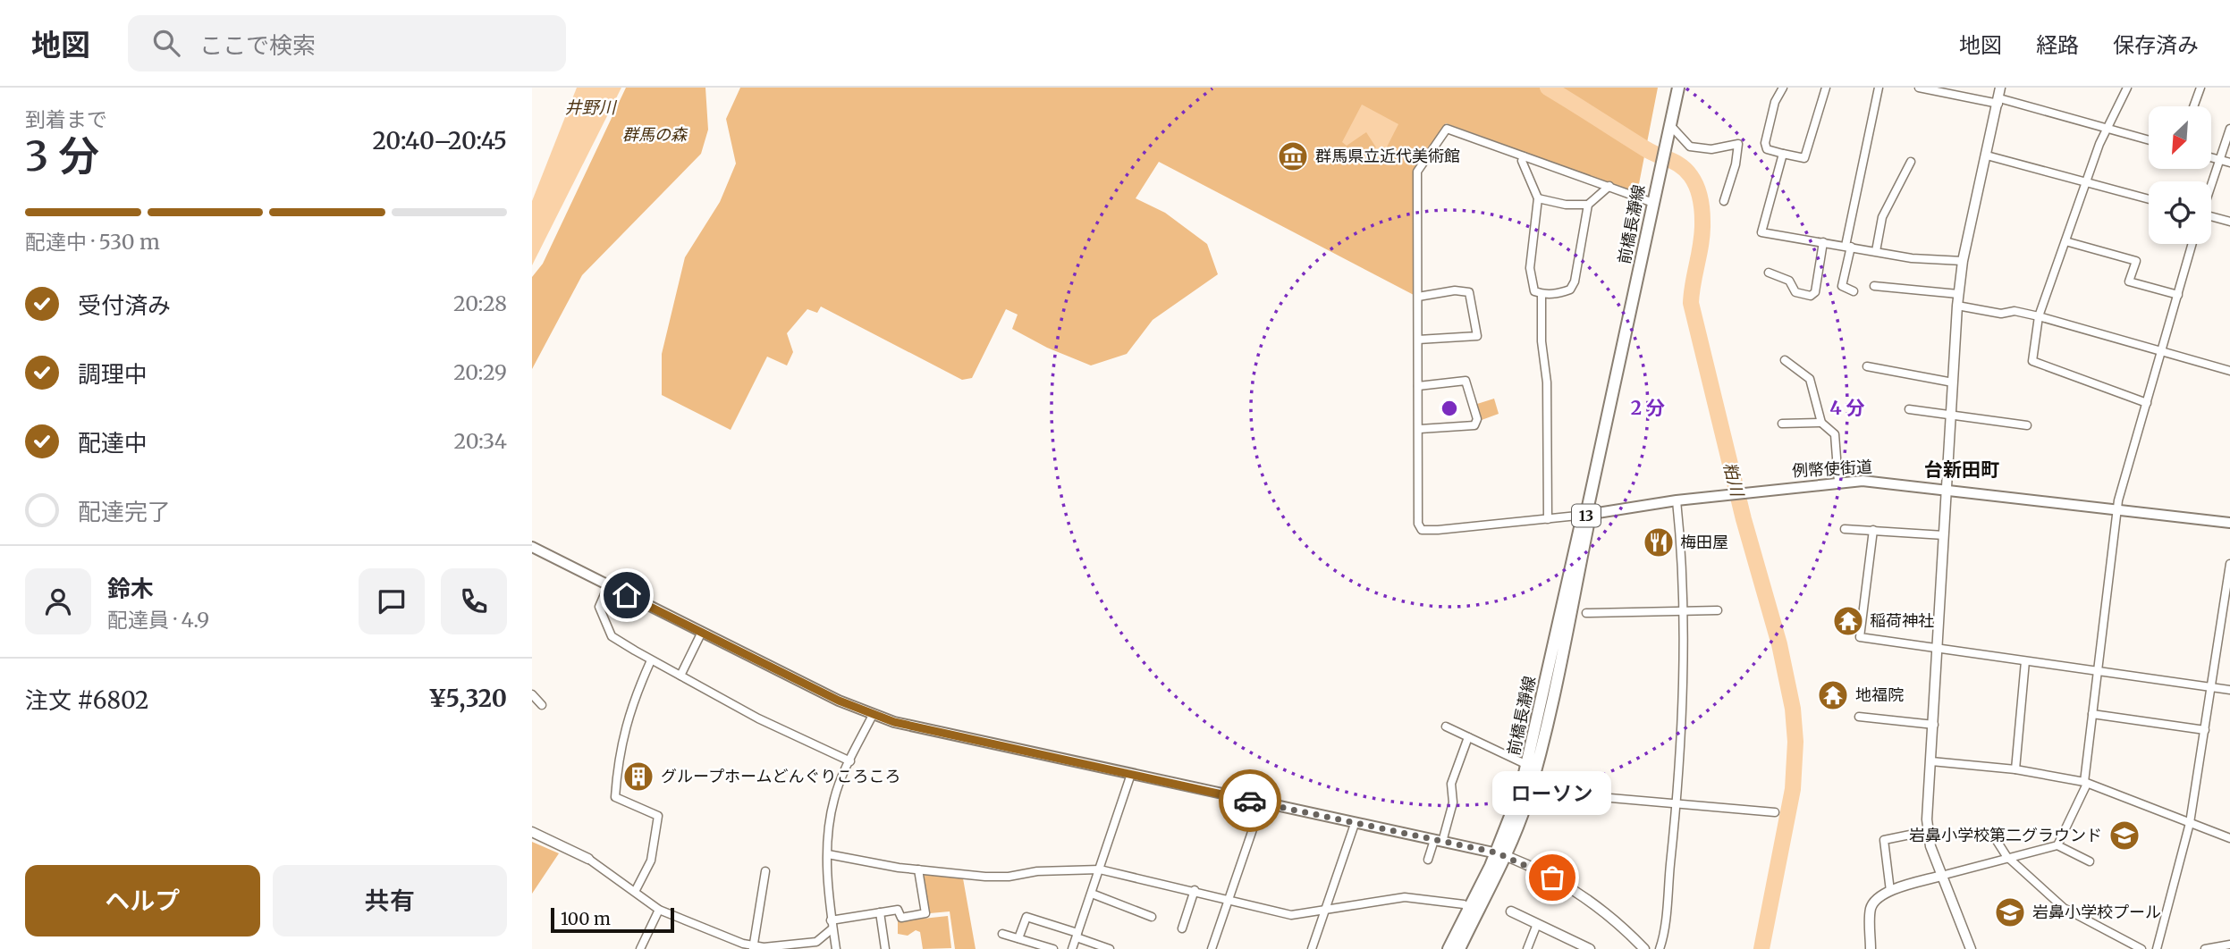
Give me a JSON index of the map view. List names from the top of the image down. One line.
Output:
{"streets":{"main road":["前橋長瀞線","例幣使街道","13"]},"crossings":[["前橋長瀞線","例幣使街道"]],"districts":["台新田町"],"water":["井野川","粕川"],"parks":["群馬の森"],"places":{"museum":["群馬県立近代美術館"],"restaurant":["梅田屋"],"temple":["稲荷神社","地福院"],"building":["グループホームどんぐりころころ"],"school or university":["岩鼻小学校第二グラウンド","岩鼻小学校プール"],"other":["ローソン"]},"scale_bar":"100 m","north":"bottom left","page":{"header":"地図","search":"ここで検索","nav":["地図","経路","保存済み"],"heading":["3 分","到着まで","20:40–20:45"],"panel":["鈴木","配達員 · 4.9","注文 #6802","¥5,320"],"bar":"配達中 · 530 m","list":[["受付済み","20:28"],["調理中","20:29"],["配達中","20:34"],"配達完了"],"bubble":"ローソン","buttons":["ヘルプ","共有"],"scale":"100 m"},"rings":["2 分","4 分"]}
